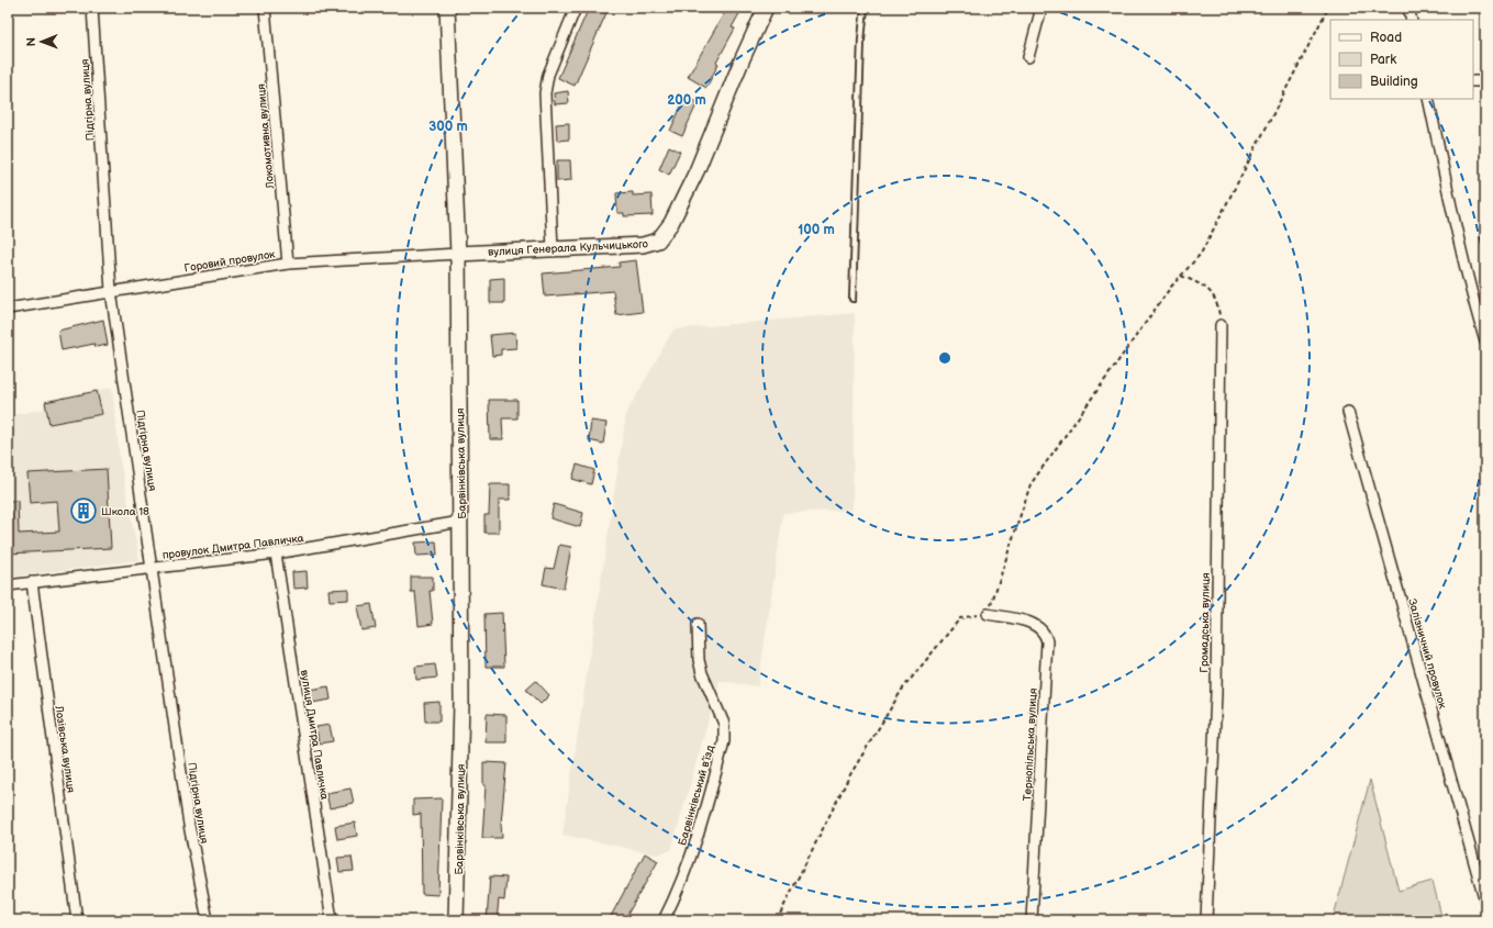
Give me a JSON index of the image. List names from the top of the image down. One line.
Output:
{"streets":{"street":["Підгірна вулиця","Локомотивна вулиця","вулиця Генерала Кульчицького","Горовий провулок","Барвінківська вулиця","провулок Дмитра Павличка","Громадська вулиця","Залізничний провулок","вулиця Дмитра Павличка","Тернопільська вулиця","Лозівська вулиця","Барвінківський в’їзд"]},"crossings":[["Підгірна вулиця","Горовий провулок"],["Підгірна вулиця","провулок Дмитра Павличка"],["Локомотивна вулиця","Горовий провулок"],["вулиця Генерала Кульчицького","Горовий провулок"],["вулиця Генерала Кульчицького","Барвінківська вулиця"],["Горовий провулок","Барвінківська вулиця"],["Барвінківська вулиця","провулок Дмитра Павличка"],["провулок Дмитра Павличка","вулиця Дмитра Павличка"],["провулок Дмитра Павличка","Лозівська вулиця"]],"places":{"building":["Школа 18"]},"legend":["Road","Park","Building"],"north":"left","rings":["200 m","300 m","100 m"]}
